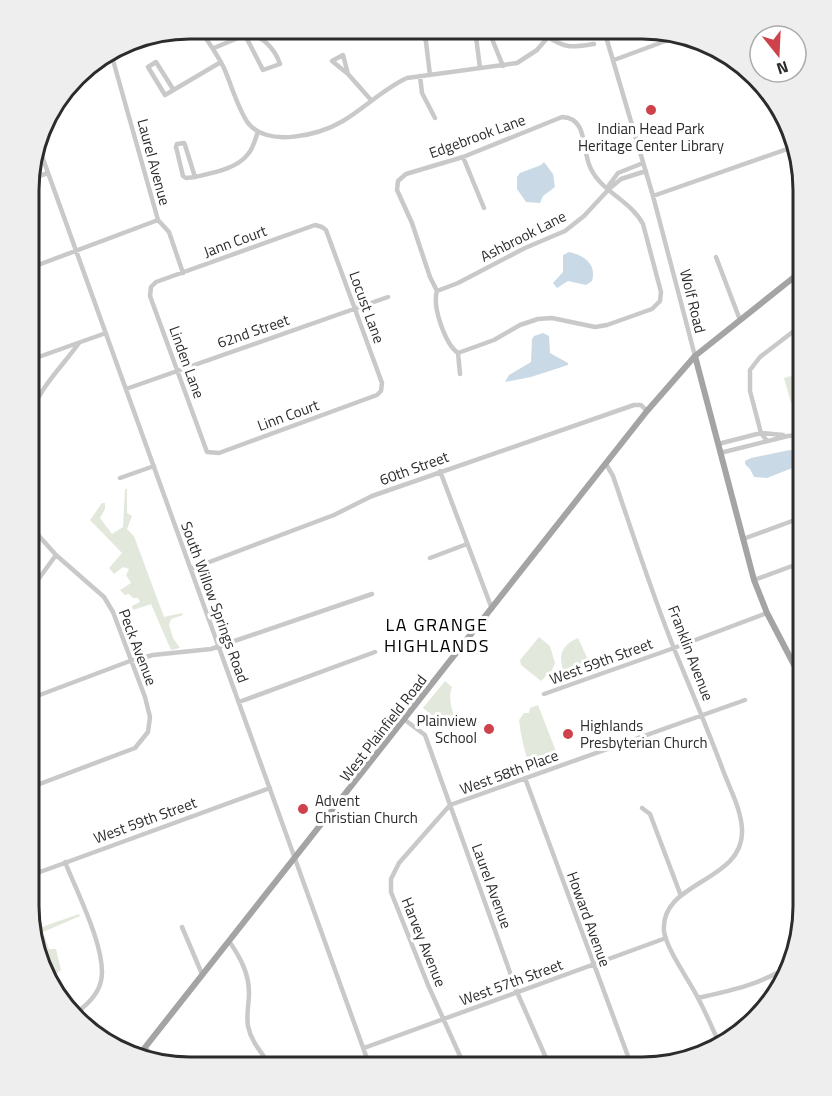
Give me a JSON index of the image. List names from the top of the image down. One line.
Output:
{"streets":{"main road":["Wolf Road","West Plainfield Road"],"street":["Edgebrook Lane","Laurel Avenue","Ashbrook Lane","Jann Court","Locust Lane","62nd Street","Linden Lane","Linn Court","60th Street","South Willow Springs Road","Peck Avenue","Franklin Avenue","West 59th Street","West 58th Place","Howard Avenue","Harvey Avenue","West 57th Street"]},"crossings":[["Edgebrook Lane","Ashbrook Lane"],["Laurel Avenue","Jann Court"],["Laurel Avenue","West Plainfield Road"],["Laurel Avenue","West 58th Place"],["Laurel Avenue","Harvey Avenue"],["Laurel Avenue","West 57th Street"],["Ashbrook Lane","Wolf Road"],["Jann Court","Locust Lane"],["Jann Court","Linden Lane"],["Wolf Road","West 59th Street"],["Wolf Road","West Plainfield Road"],["Locust Lane","62nd Street"],["Locust Lane","Linn Court"],["62nd Street","Linden Lane"],["62nd Street","South Willow Springs Road"],["Linden Lane","Linn Court"],["60th Street","South Willow Springs Road"],["60th Street","West Plainfield Road"],["South Willow Springs Road","West 59th Street"],["South Willow Springs Road","West Plainfield Road"],["South Willow Springs Road","West 57th Street"],["Franklin Avenue","West 59th Street"],["Franklin Avenue","West Plainfield Road"],["Franklin Avenue","West 58th Place"],["West 58th Place","Howard Avenue"],["West 58th Place","Harvey Avenue"],["Howard Avenue","West 57th Street"],["Harvey Avenue","West 57th Street"]],"districts":["LA GRANGE HIGHLANDS"],"places":["Indian Head Park Heritage Center Library","Plainview School","Highlands Presbyterian Church","Advent Christian Church"],"north":"bottom"}
